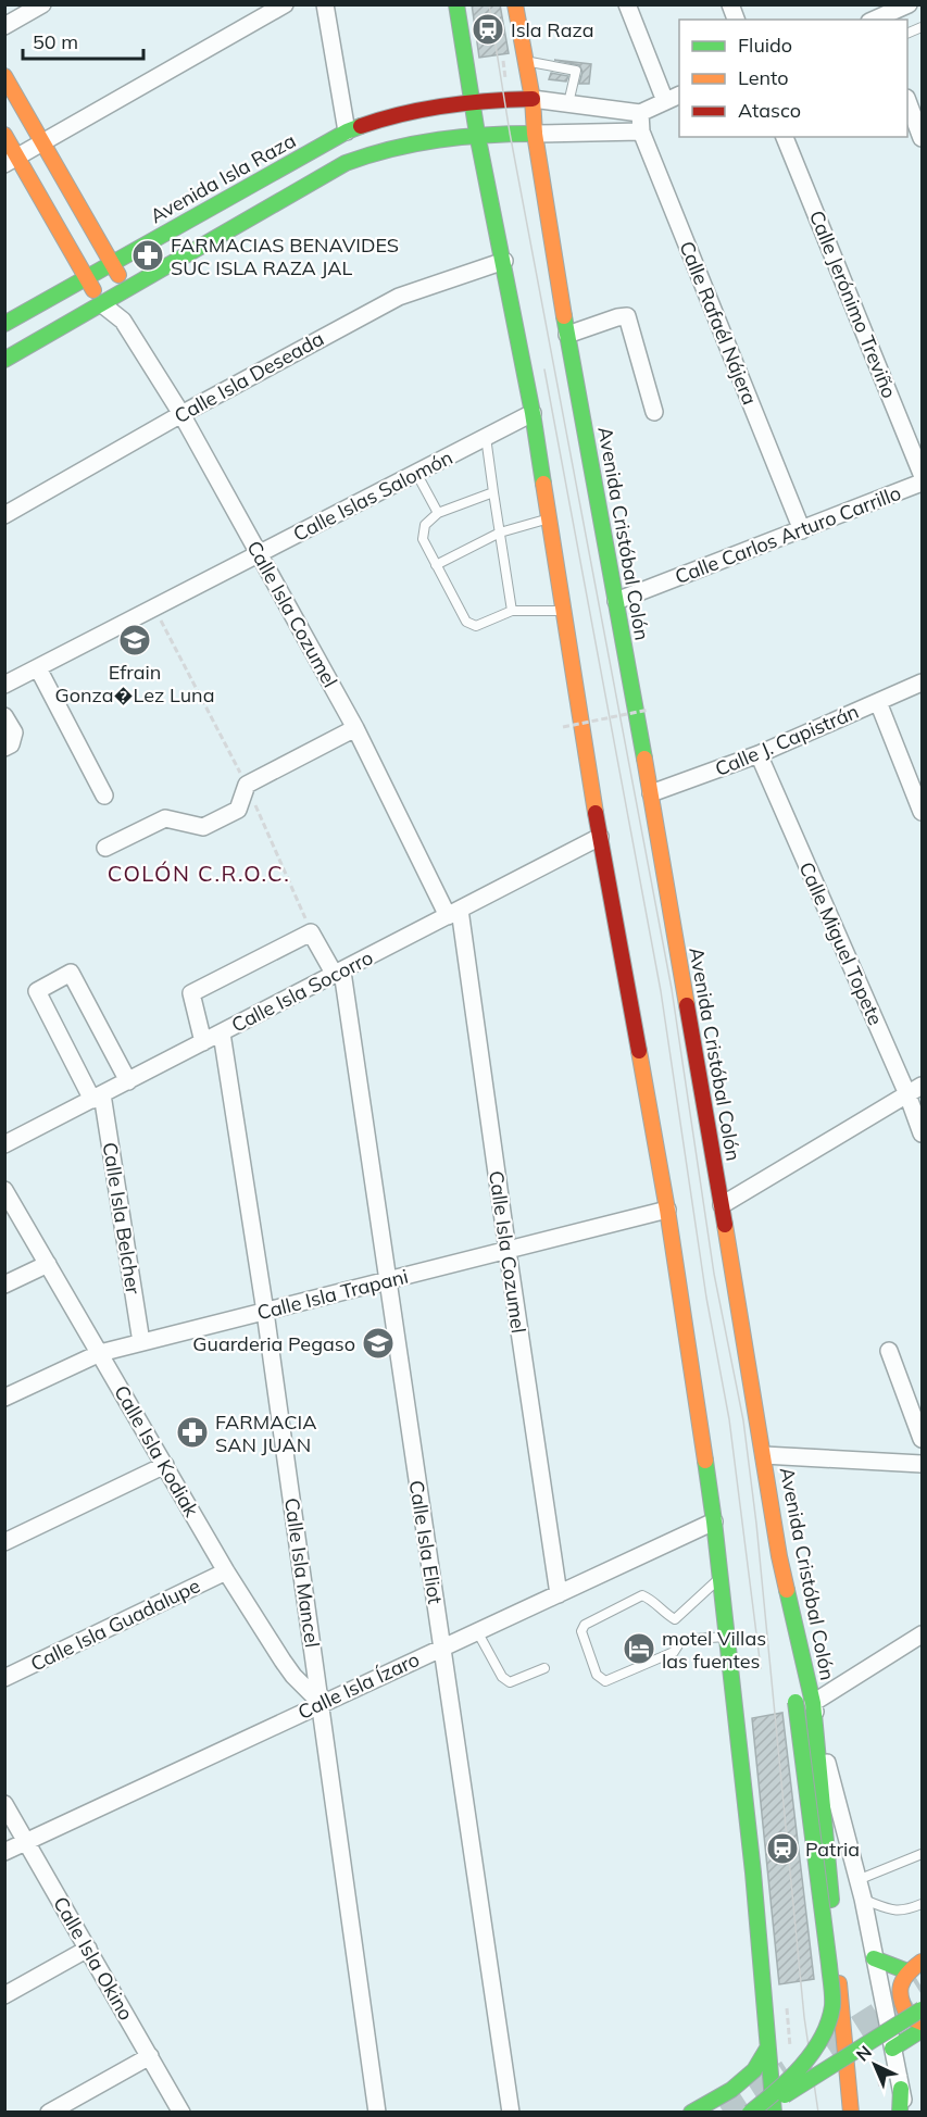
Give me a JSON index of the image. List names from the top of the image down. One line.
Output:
{"streets":{"main road":["Avenida Isla Raza","Avenida Cristóbal Colón","Calle Isla Cozumel"],"street":["Calle Jerónimo Treviño","Calle Rafaél Nájera","Calle Isla Deseada","Calle Islas Salomón","Calle Carlos Arturo Carrillo","Calle J. Capistrán","Calle Miguel Topete","Calle Isla Socorro","Calle Isla Belcher","Calle Isla Trapani","Calle Isla Kodiak","Calle Isla Eliot","Calle Isla Mancel","Calle Isla Guadalupe","Calle Isla Ízaro","Calle Isla Okino"]},"crossings":[["Avenida Isla Raza","Avenida Cristóbal Colón"],["Avenida Isla Raza","Calle Isla Cozumel"],["Calle Rafaél Nájera","Calle Carlos Arturo Carrillo"],["Calle Isla Deseada","Calle Isla Cozumel"],["Calle Islas Salomón","Calle Isla Cozumel"],["Avenida Cristóbal Colón","Calle Carlos Arturo Carrillo"],["Avenida Cristóbal Colón","Calle J. Capistrán"],["Calle Isla Cozumel","Calle Isla Socorro"],["Calle Isla Cozumel","Calle Isla Trapani"],["Calle Isla Cozumel","Calle Isla Ízaro"],["Calle J. Capistrán","Calle Miguel Topete"],["Calle Isla Socorro","Calle Isla Belcher"],["Calle Isla Socorro","Calle Isla Eliot"],["Calle Isla Socorro","Calle Isla Mancel"],["Calle Isla Belcher","Calle Isla Trapani"],["Calle Isla Trapani","Calle Isla Kodiak"],["Calle Isla Trapani","Calle Isla Eliot"],["Calle Isla Trapani","Calle Isla Mancel"],["Calle Isla Kodiak","Calle Isla Mancel"],["Calle Isla Kodiak","Calle Isla Guadalupe"],["Calle Isla Kodiak","Calle Isla Ízaro"],["Calle Isla Eliot","Calle Isla Ízaro"],["Calle Isla Mancel","Calle Isla Ízaro"],["Calle Isla Ízaro","Calle Isla Okino"]],"districts":["COLÓN C.R.O.C."],"places":{"station":["Isla Raza","Patria"],"pharmacy":["FARMACIAS BENAVIDES SUC ISLA RAZA JAL","FARMACIA SAN JUAN"],"school or university":["Efrain Gonza�Lez Luna","Guarderia Pegaso"],"hotel":["motel Villas las fuentes"]},"legend":["Fluido","Lento","Atasco"],"scale_bar":"50 m","north":"top left"}
